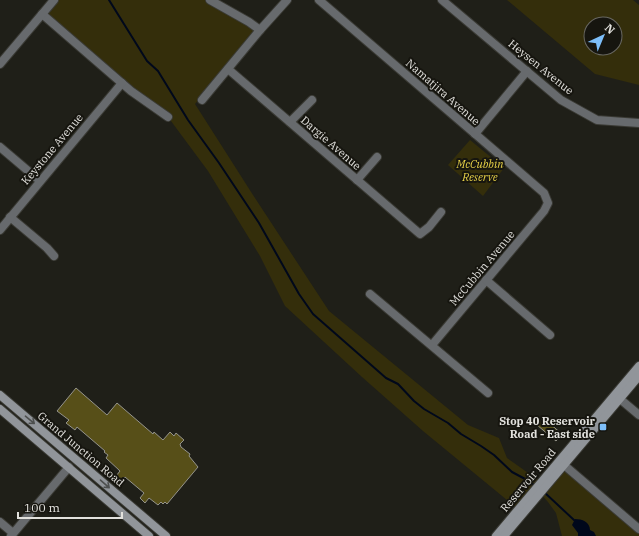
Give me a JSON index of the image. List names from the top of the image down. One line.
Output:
{"streets":{"main road":["Grand Junction Road","Reservoir Road"],"street":["Heysen Avenue","Namatjira Avenue","Dargie Avenue","Keystone Avenue","McCubbin Avenue"]},"crossings":[["Namatjira Avenue","McCubbin Avenue"]],"parks":["McCubbin Reserve"],"places":{"transit":["Stop 40 Reservoir Road - East side"]},"scale_bar":"100 m","north":"top right"}
